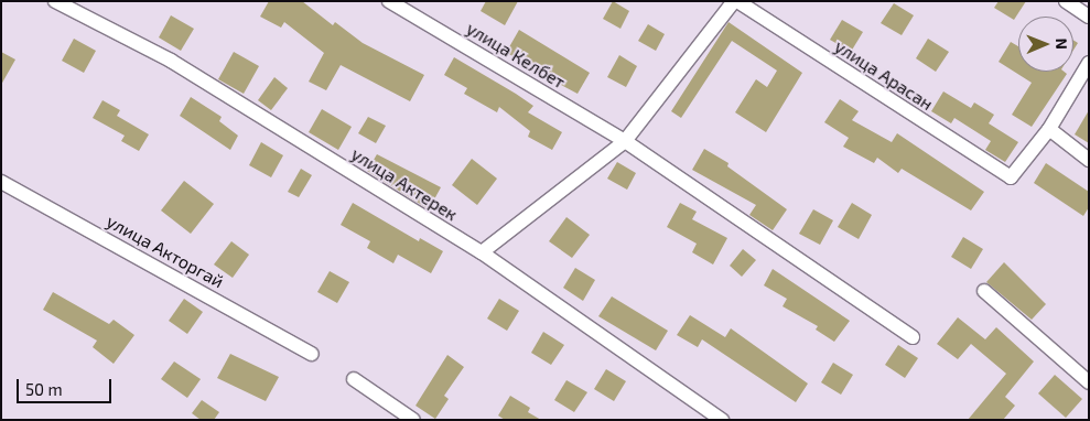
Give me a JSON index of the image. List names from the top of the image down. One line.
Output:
{"streets":{"street":["улица Келбет","улица Арасан","улица Актерек","улица Акторгай"]},"scale_bar":"50 m","north":"right"}
